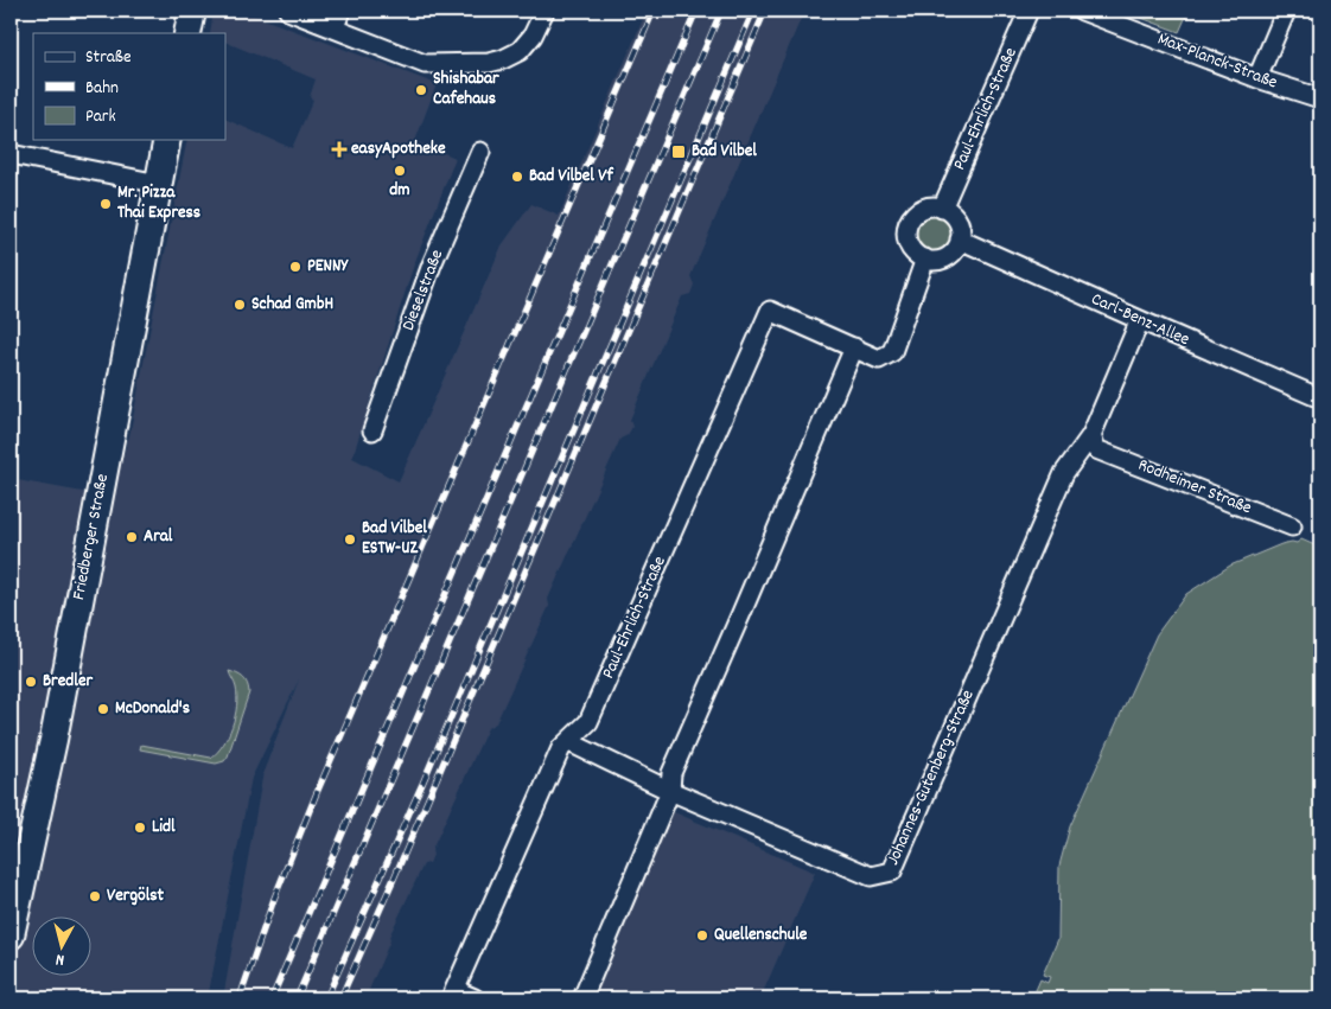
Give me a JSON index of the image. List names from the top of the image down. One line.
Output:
{"streets":{"main road":["Friedberger Straße"],"street":["Max-Planck-Straße","Paul-Ehrlich-Straße","Dieselstraße","Carl-Benz-Allee","Rodheimer Straße","Johannes-Gutenberg-Straße"]},"crossings":[["Paul-Ehrlich-Straße","Carl-Benz-Allee"],["Paul-Ehrlich-Straße","Johannes-Gutenberg-Straße"],["Rodheimer Straße","Johannes-Gutenberg-Straße"]],"places":{"other":["Shishabar Cafehaus","dm","Bad Vilbel Vf","Mr. Pizza Thai Express","PENNY","Schad GmbH","Aral","Bad Vilbel ESTW-UZ","Bredler","McDonald's","Lidl","Vergölst","Quellenschule"],"health":["easyApotheke"],"transit":["Bad Vilbel"]},"legend":["Straße","Bahn","Park"],"north":"bottom"}
